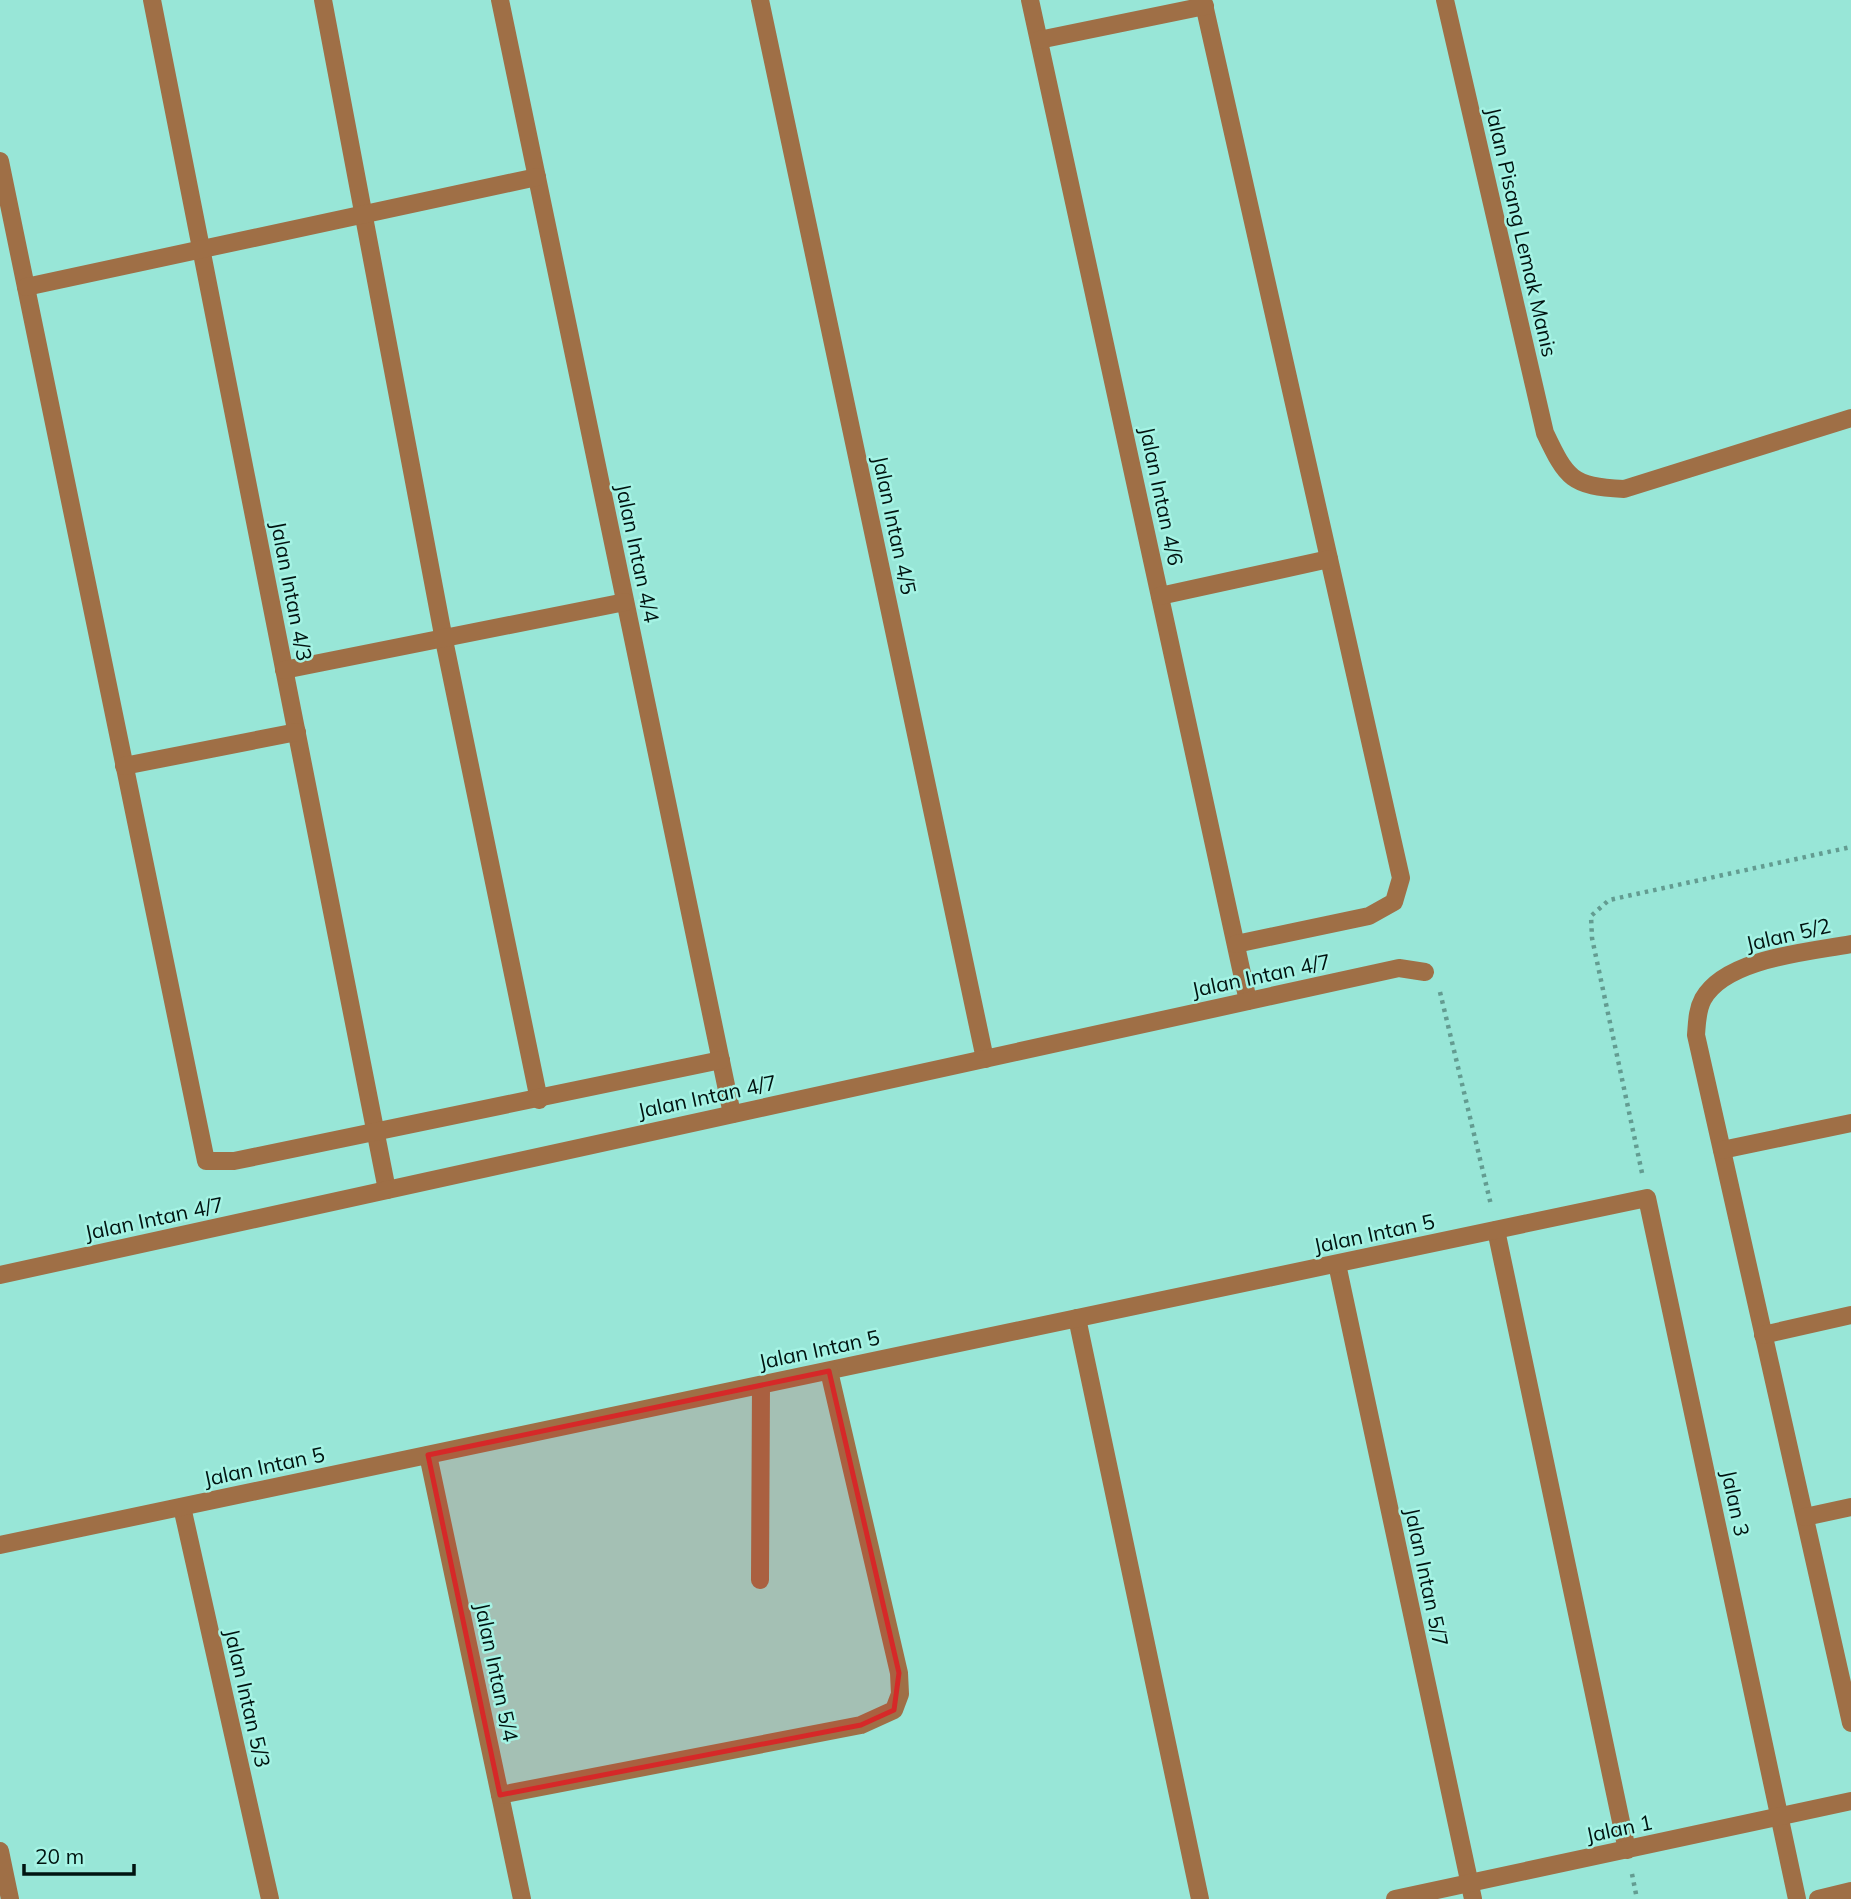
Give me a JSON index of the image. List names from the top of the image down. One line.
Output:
{"streets":{"street":["Jalan Pisang Lemak Manis","Jalan Intan 4/6","Jalan Intan 4/5","Jalan Intan 4/4","Jalan Intan 4/3","Jalan 5/2","Jalan Intan 4/7","Jalan Intan 5","Jalan 3","Jalan Intan 5/7","Jalan Intan 5/4","Jalan Intan 5/3","Jalan 1"]},"crossings":[["Jalan Intan 4/6","Jalan Intan 4/7"],["Jalan Intan 4/5","Jalan Intan 4/7"],["Jalan Intan 4/4","Jalan Intan 4/7"],["Jalan Intan 4/3","Jalan Intan 4/7"],["Jalan Intan 5","Jalan 3"],["Jalan Intan 5","Jalan Intan 5/7"],["Jalan Intan 5","Jalan Intan 5/4"],["Jalan Intan 5","Jalan Intan 5/3"],["Jalan 3","Jalan 1"],["Jalan Intan 5/7","Jalan 1"]],"scale_bar":"20 m"}
